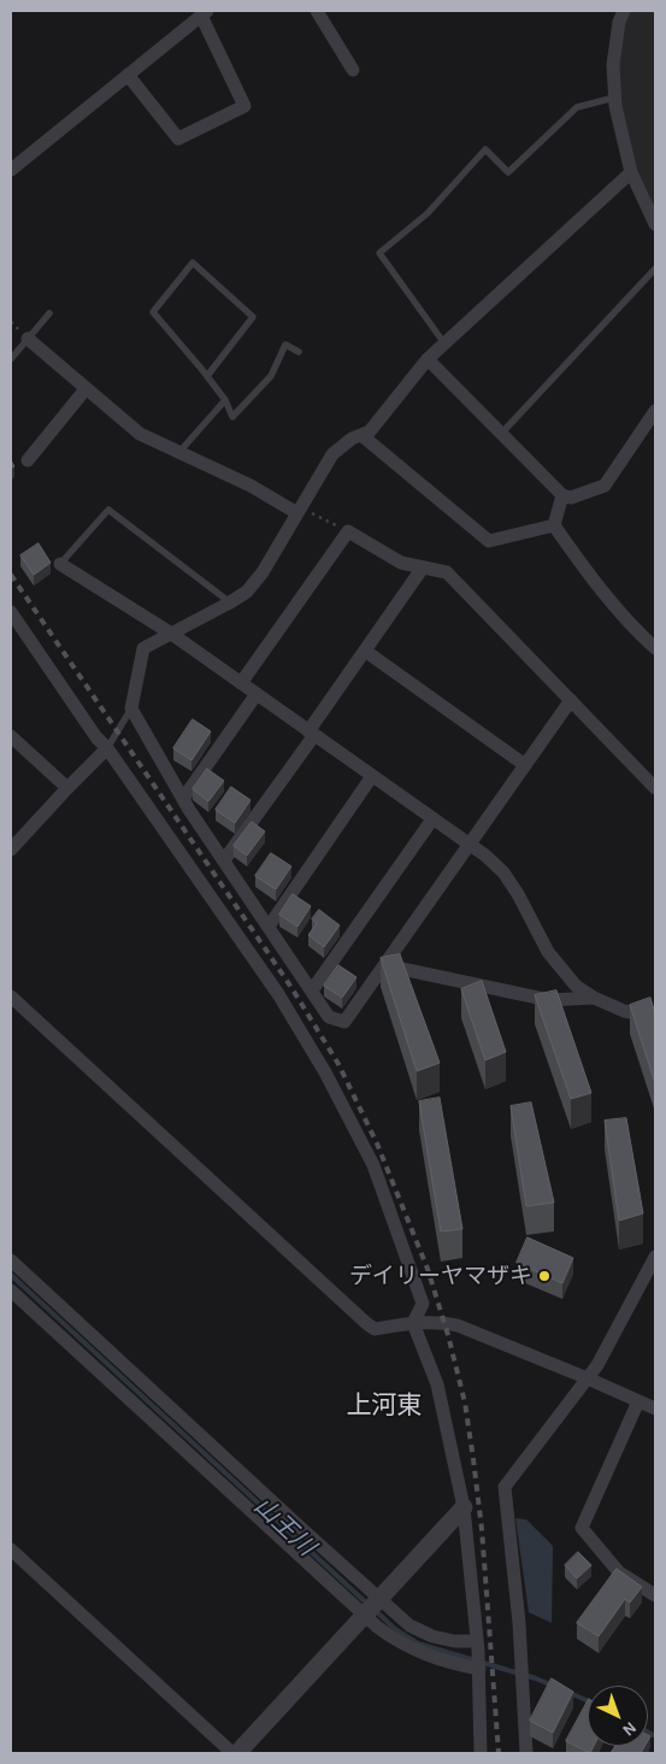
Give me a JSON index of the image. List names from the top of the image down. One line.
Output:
{"districts":["上河東"],"water":["山王川"],"places":["デイリーヤマザキ"],"north":"bottom right"}
